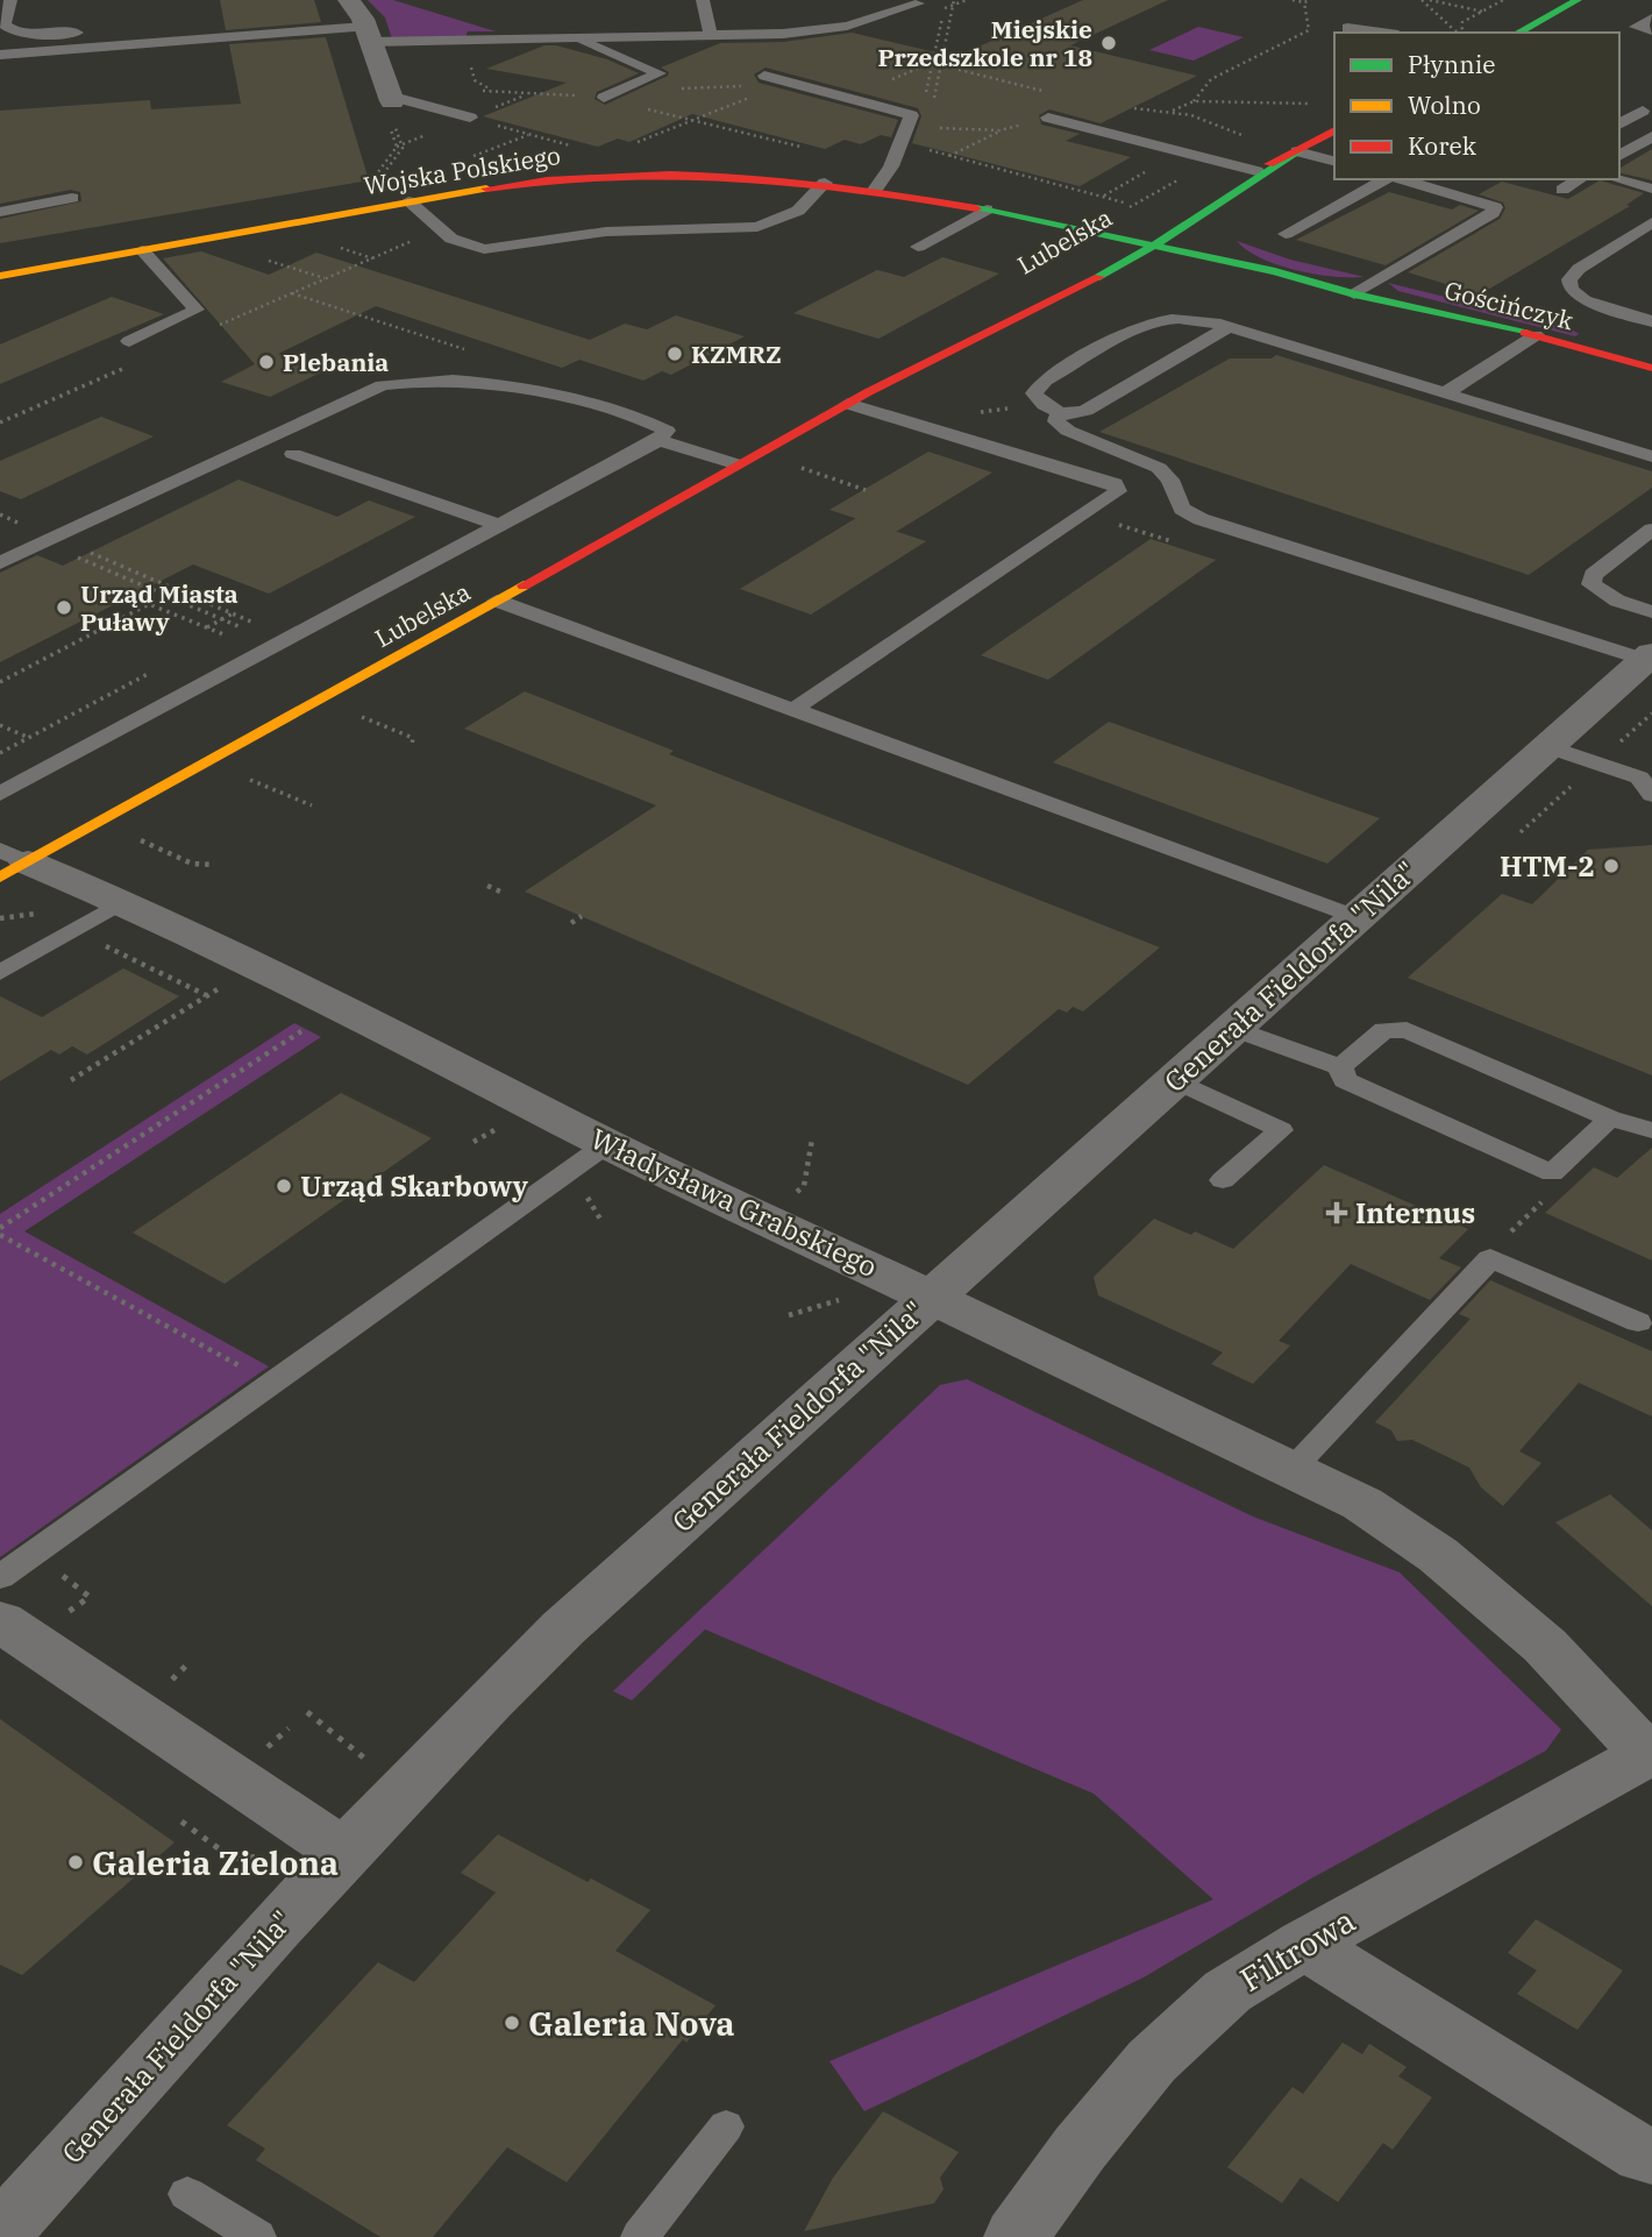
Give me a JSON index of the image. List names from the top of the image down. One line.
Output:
{"streets":{"main road":["Wojska Polskiego","Lubelska","Gościńczyk"],"street":["Generała Fieldorfa \"Nila\"","Władysława Grabskiego","Filtrowa"]},"crossings":[["Wojska Polskiego","Lubelska"],["Wojska Polskiego","Gościńczyk"],["Lubelska","Gościńczyk"],["Lubelska","Władysława Grabskiego"],["Generała Fieldorfa \"Nila\"","Władysława Grabskiego"],["Władysława Grabskiego","Filtrowa"]],"places":{"other":["Miejskie Przedszkole nr 18","KZMRZ","Plebania","Urząd Miasta Puławy","HTM-2","Urząd Skarbowy","Galeria Zielona","Galeria Nova"],"health":["Internus"]},"legend":["Płynnie","Wolno","Korek"]}
